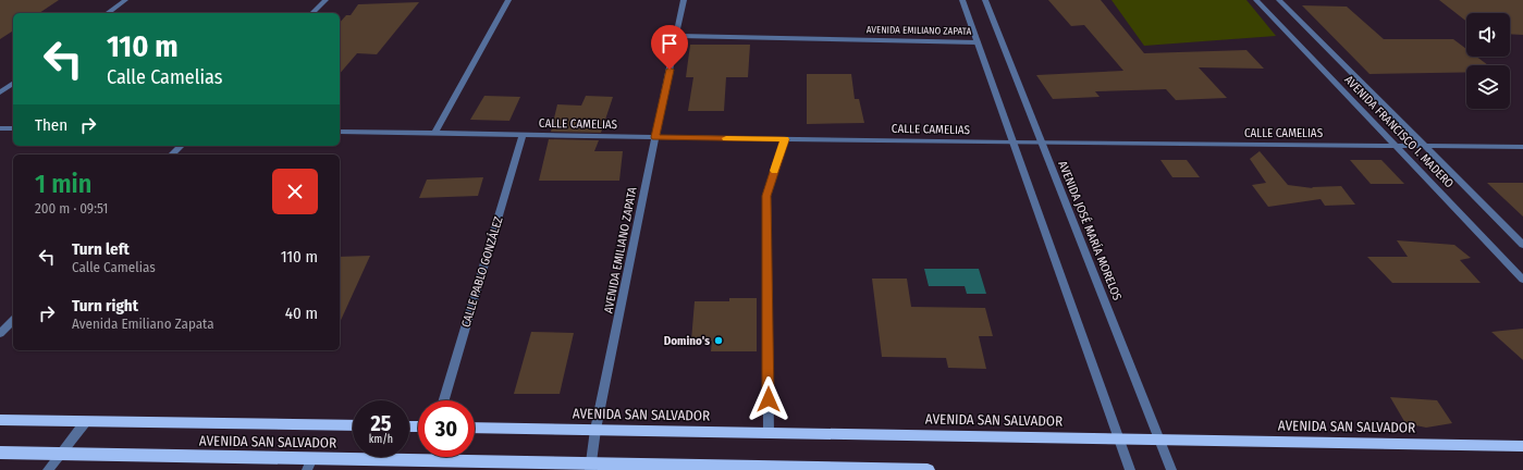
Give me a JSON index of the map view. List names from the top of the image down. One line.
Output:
{"streets":{"main road":["AVENIDA SAN SALVADOR"],"street":["AVENIDA EMILIANO ZAPATA","CALLE CAMELIAS","AVENIDA FRANCISCO I. MADERO","AVENIDA JOSÉ MARÍA MORELOS","CALLE PABLO GONZÁLEZ"]},"crossings":[["AVENIDA EMILIANO ZAPATA","CALLE CAMELIAS"],["AVENIDA EMILIANO ZAPATA","AVENIDA SAN SALVADOR"],["CALLE CAMELIAS","AVENIDA FRANCISCO I. MADERO"],["CALLE CAMELIAS","AVENIDA JOSÉ MARÍA MORELOS"],["CALLE CAMELIAS","CALLE PABLO GONZÁLEZ"],["AVENIDA JOSÉ MARÍA MORELOS","AVENIDA SAN SALVADOR"]],"places":["Domino's"],"page":{"turn":["110 m","Calle Camelias"],"then":"Then","heading":["1 min","200 m · 09:51"],"list":[{"name":"Turn left","note":"Calle Camelias","value":"110 m"},{"name":"Turn right","note":"Avenida Emiliano Zapata","value":"40 m"}],"speed":"25 km/h","limit":"30"}}
